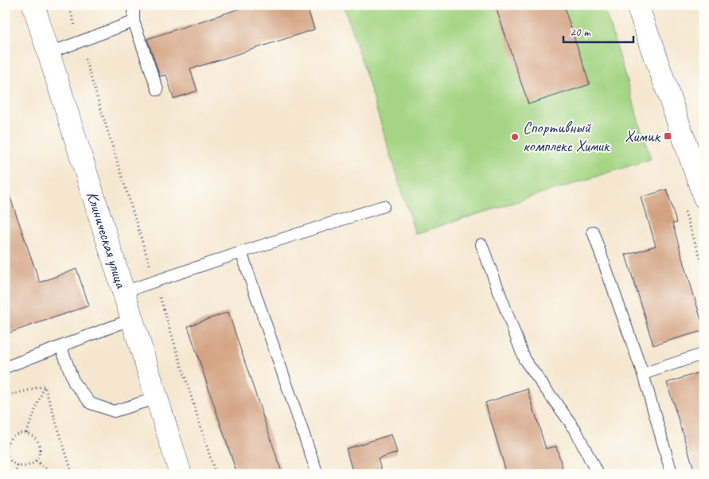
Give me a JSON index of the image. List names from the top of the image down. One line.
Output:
{"streets":{"street":["Клиническая улица"]},"places":{"transit":["Химик"],"other":["Спортивный комплекс Химик"]},"scale_bar":"20 m"}
